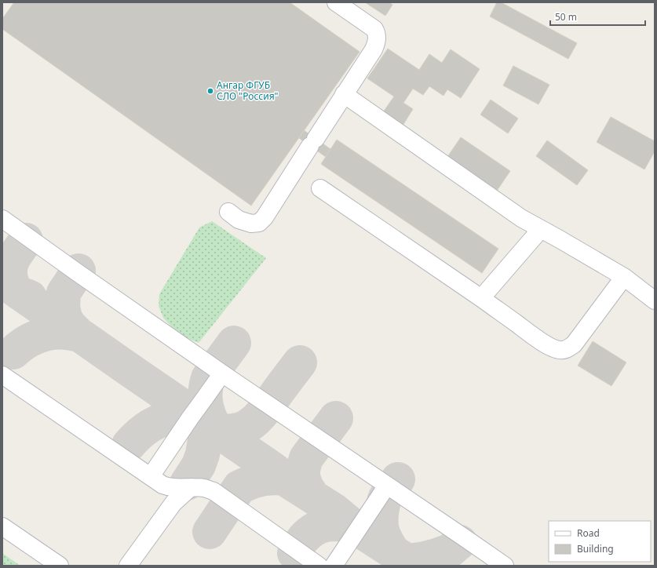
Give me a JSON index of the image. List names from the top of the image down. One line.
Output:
{"places":["Ангар ФГУБ СЛО \"Россия\""],"legend":["Road","Building"],"scale_bar":"50 m"}
